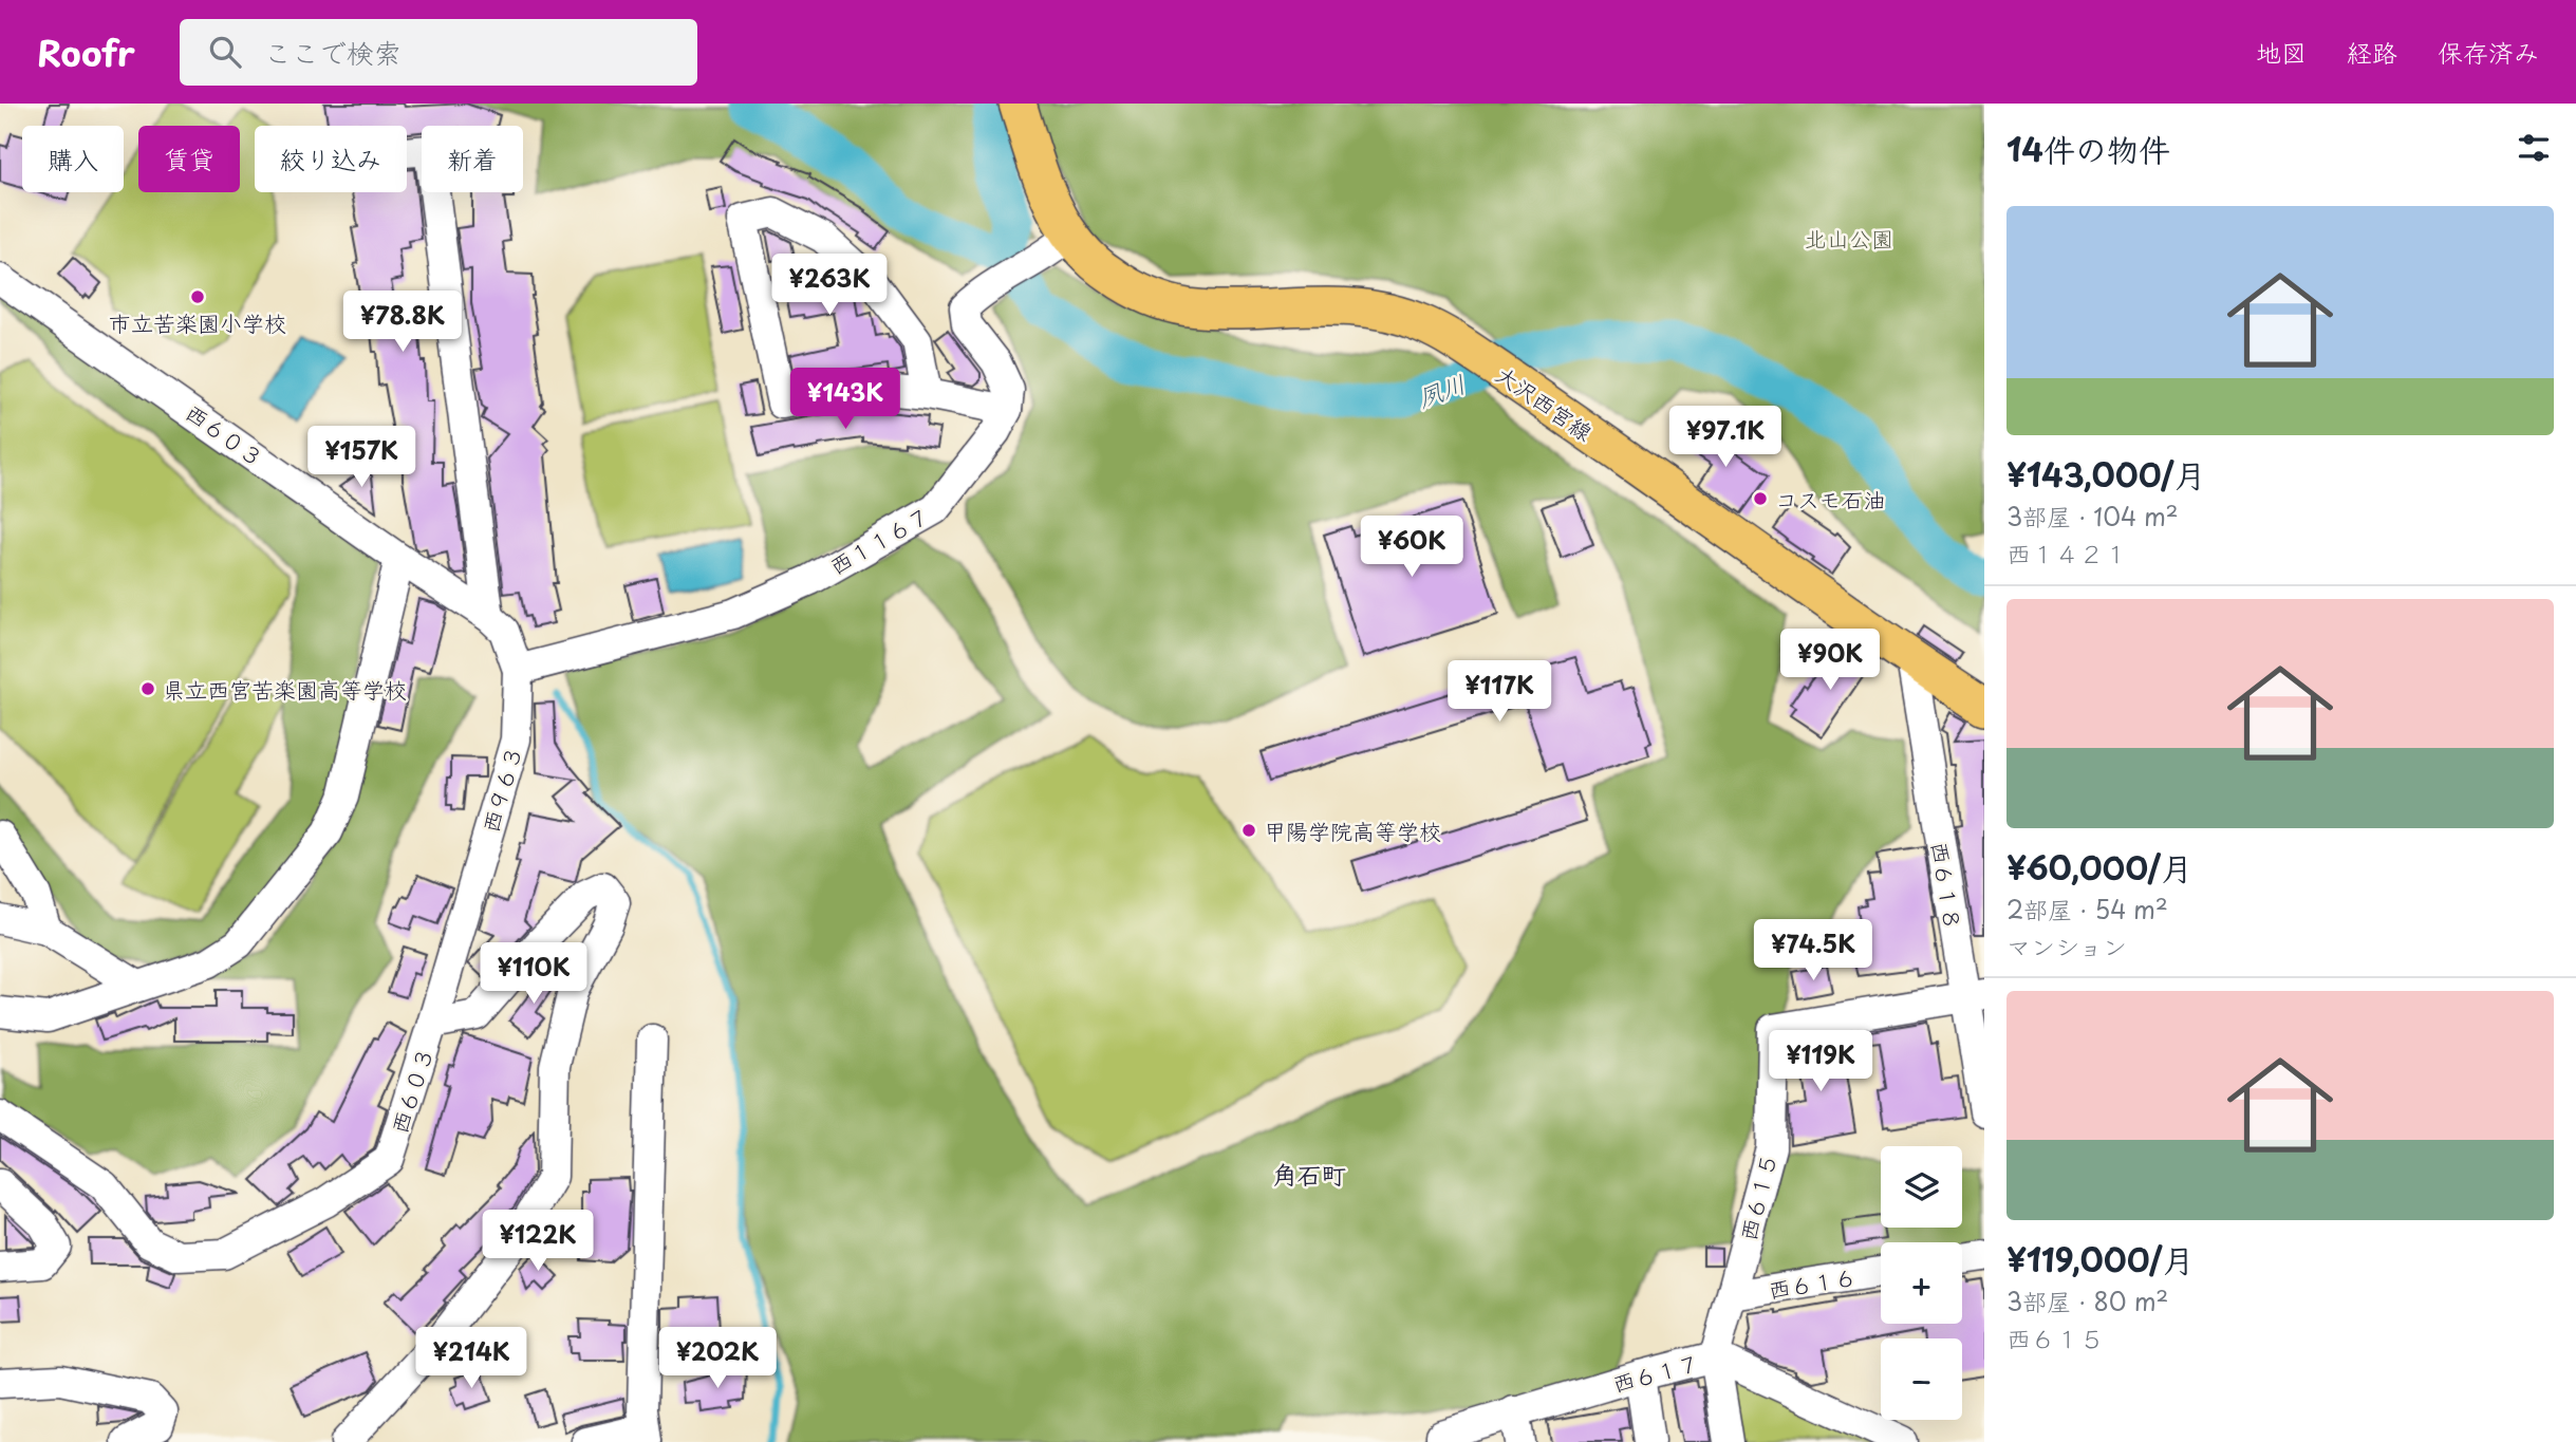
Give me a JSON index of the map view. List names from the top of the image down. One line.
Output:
{"streets":{"main road":["大沢西宮線"],"street":["西６０３","西１１６７","西９６３","西６１８","西６１５","西６１６","西６１７"]},"crossings":[["大沢西宮線","西６１８"],["西６０３","西９６３"],["西１１６７","西９６３"],["西６１８","西６１５"],["西６１５","西６１６"],["西６１５","西６１７"]],"districts":["角石町"],"water":["夙川"],"parks":["北山公園"],"places":["市立苦楽園小学校","コスモ石油","県立西宮苦楽園高等学校","甲陽学院高等学校"],"page":{"header":"Roofr","search":"ここで検索","nav":["地図","経路","保存済み"],"heading":"14件の物件","chip":["購入","賃貸","絞り込み","新着"],"list":[{"name":"¥143,000/月","note":"3部屋 · 104 m² · 西１４２１"},{"name":"¥60,000/月","note":"2部屋 · 54 m² · マンション"},{"name":"¥119,000/月","note":"3部屋 · 80 m² · 西６１５"}],"price":["¥263K","¥78.8K","¥143K","¥97.1K","¥157K","¥60K","¥90K","¥117K","¥74.5K","¥110K","¥119K","¥122K","¥214K","¥202K"],"map_buttons":["+","−"]}}
